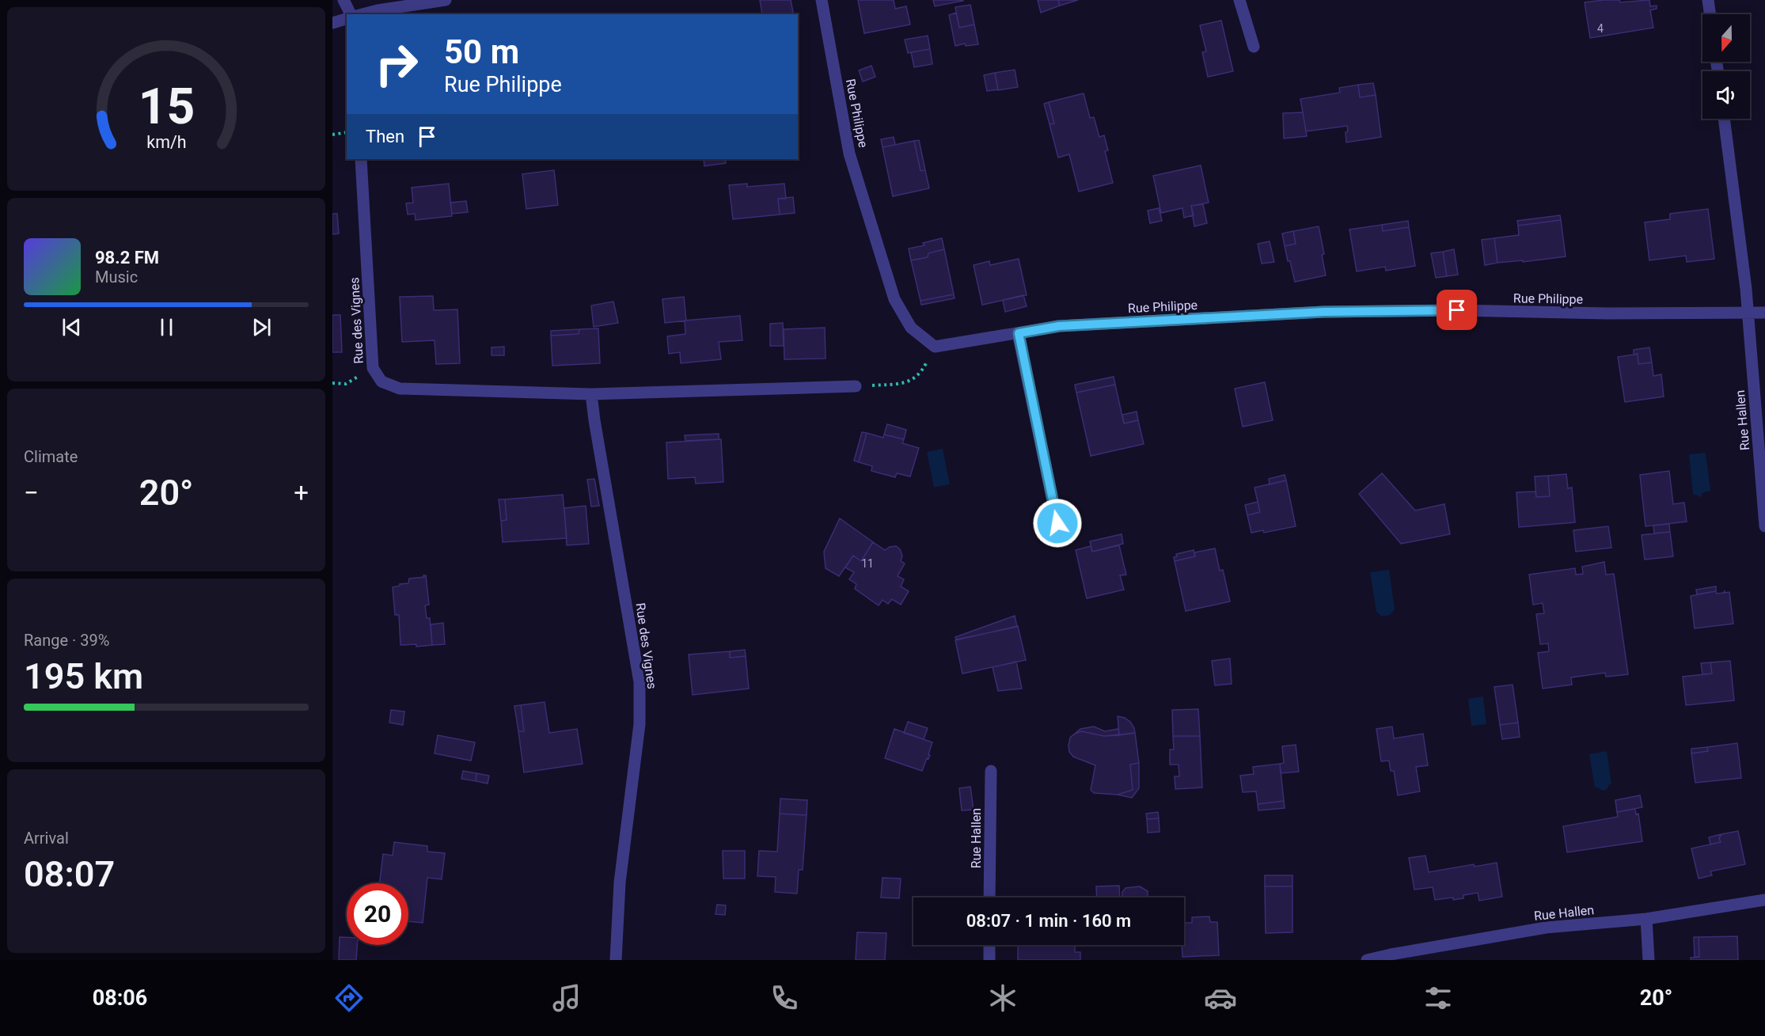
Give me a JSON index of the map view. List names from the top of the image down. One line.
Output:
{"streets":{"street":["Rue Philippe","Rue des Vignes","Rue Hallen"]},"crossings":[["Rue Philippe","Rue Hallen"]],"house_numbers":["4","11"],"north":"bottom","page":{"turn":["50 m","Rue Philippe"],"then":"Then","song":["98.2 FM","Music"],"tile":["Climate",["Range · 39%","195 km"],["Arrival","08:07"]],"heat":["−","20°","+"],"limit":"20","trip":"08:07 · 1 min · 160 m","tabs":["08:06","20°"],"gauge":["15","km/h"]}}
